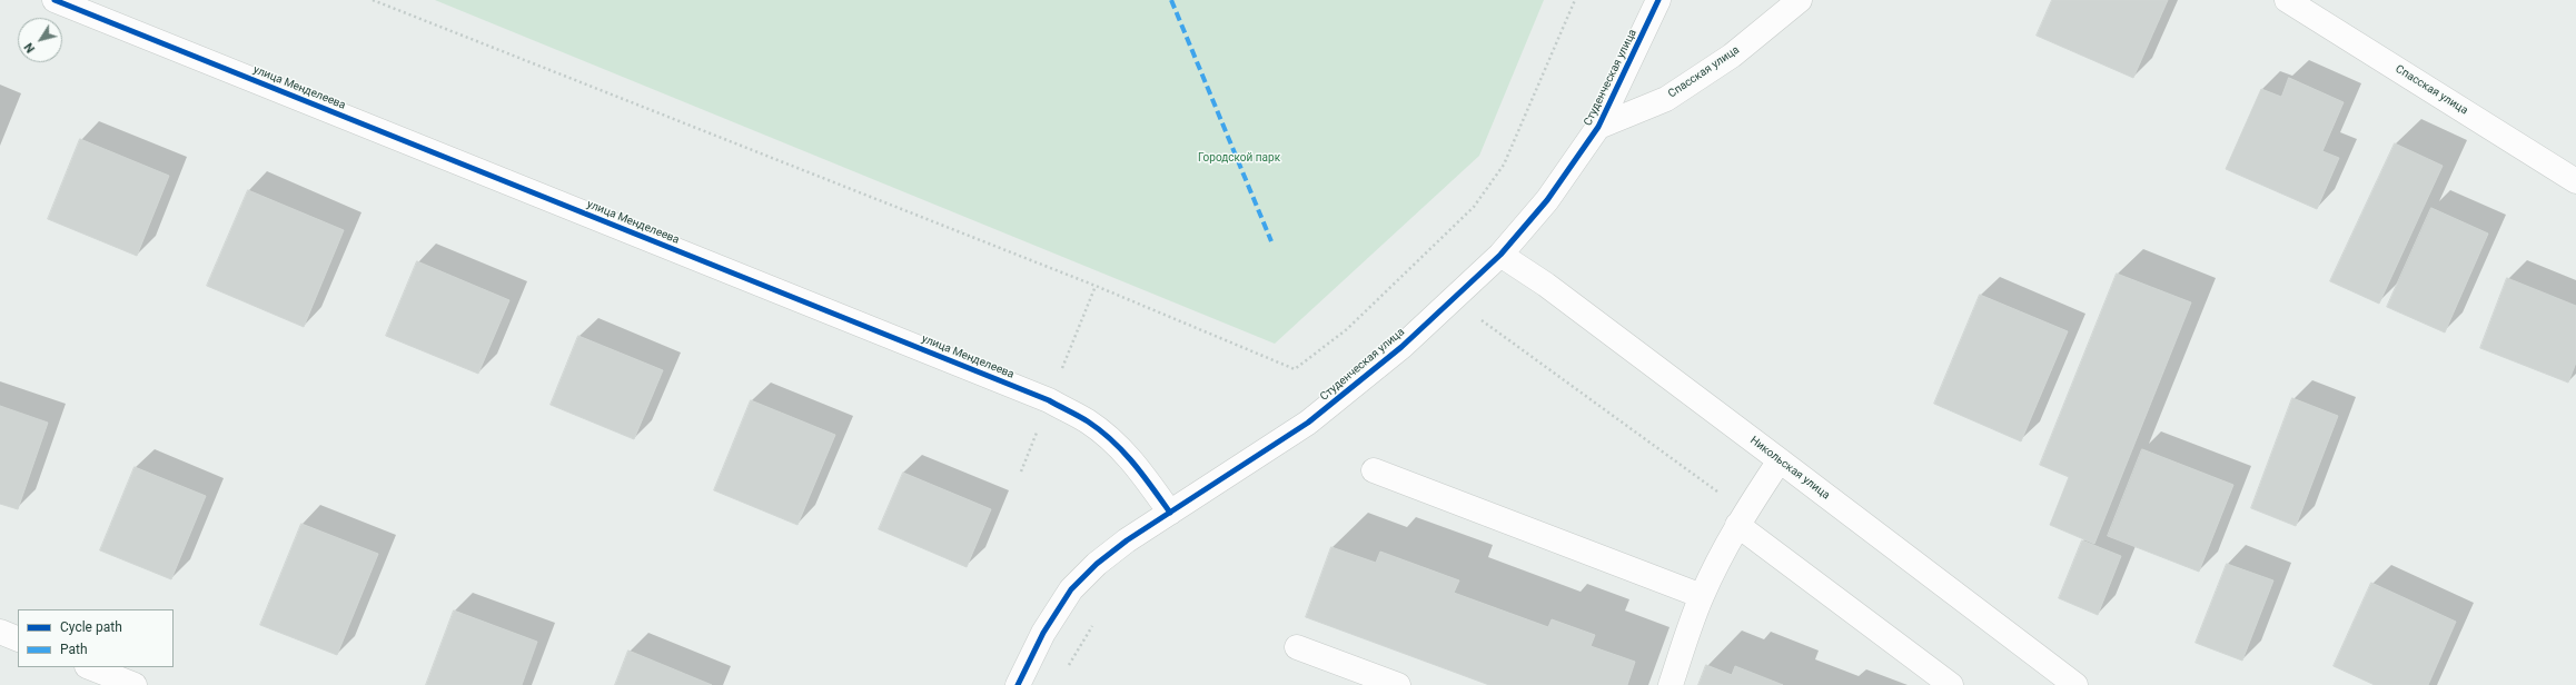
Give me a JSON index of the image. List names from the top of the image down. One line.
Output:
{"streets":{"street":["Спасская улица","Студенческая улица","улица Менделеева","Никольская улица"]},"crossings":[["Спасская улица","Студенческая улица"],["Студенческая улица","улица Менделеева"],["Студенческая улица","Никольская улица"]],"parks":["Городской парк"],"legend":["Cycle path","Path"],"north":"bottom left"}
